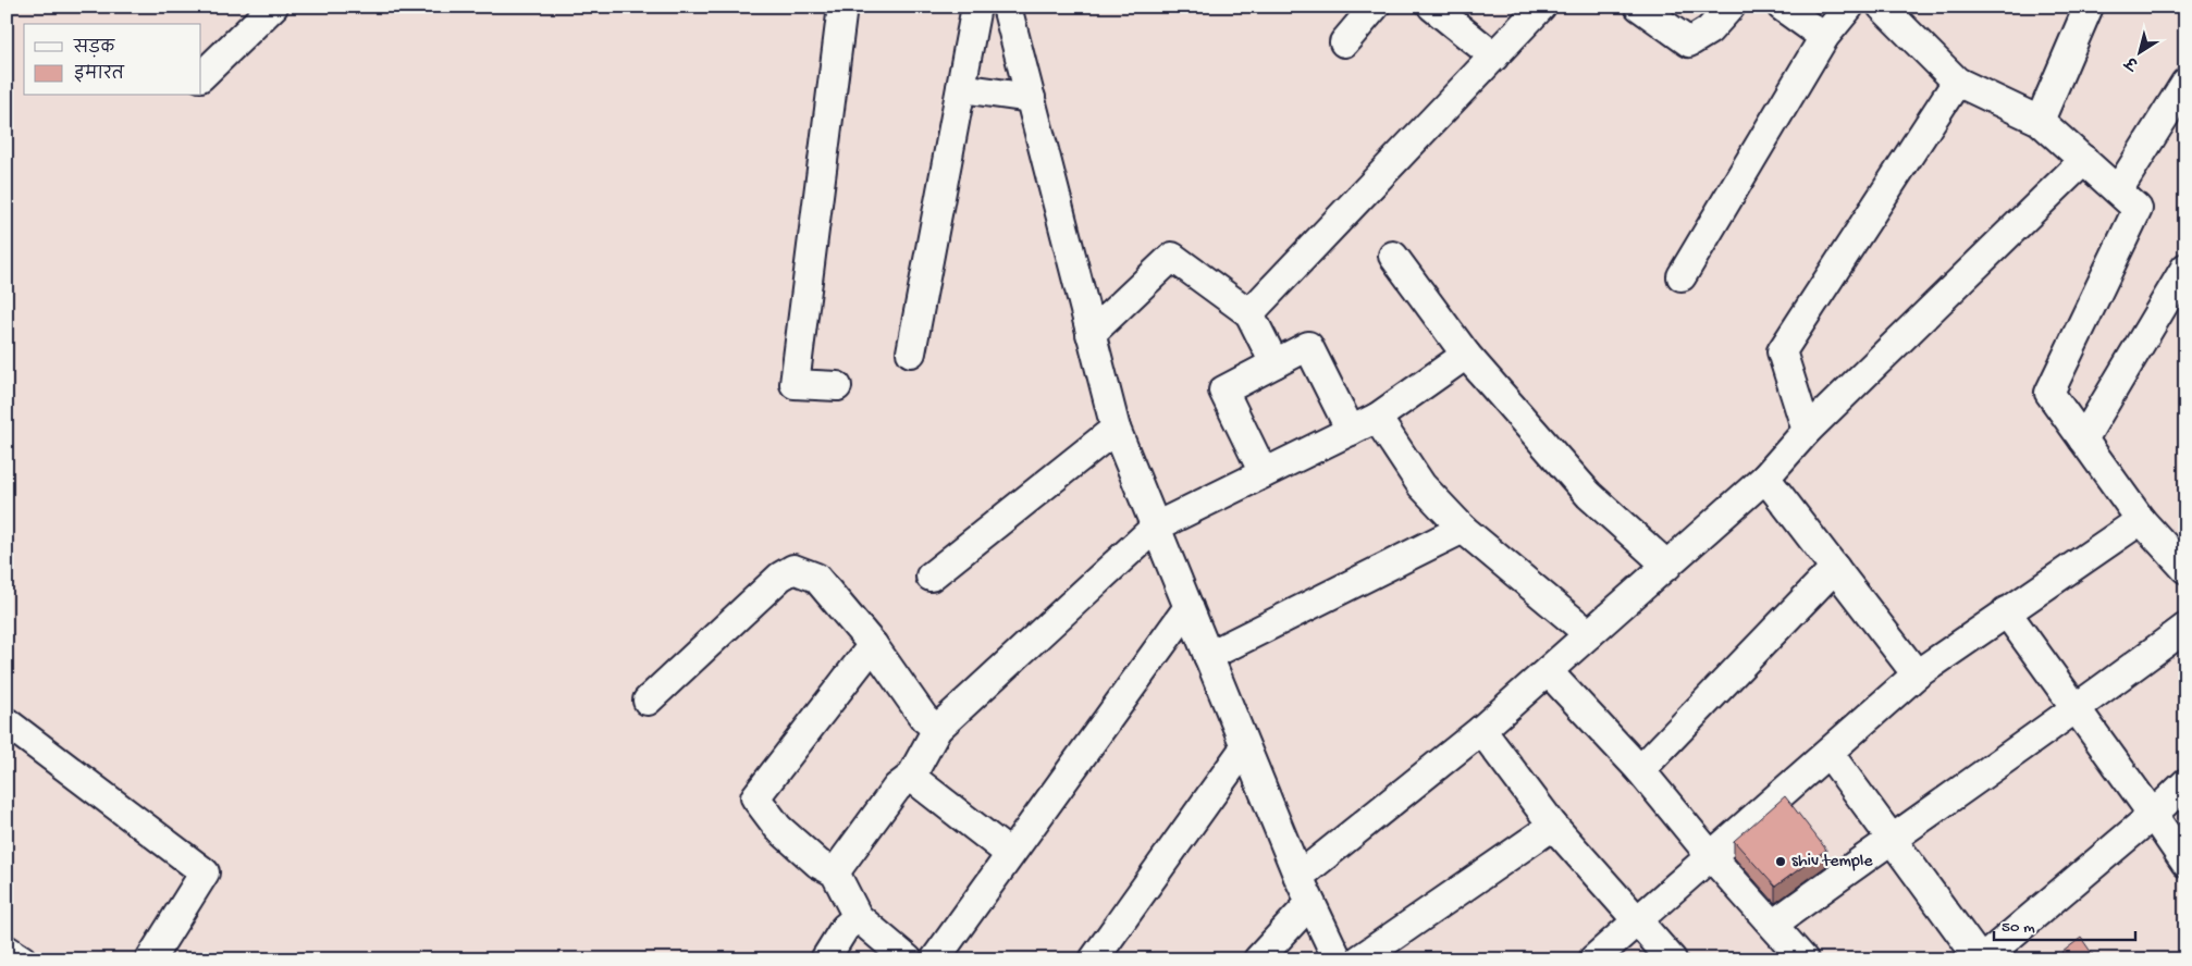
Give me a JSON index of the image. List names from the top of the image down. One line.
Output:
{"places":["shiv temple"],"legend":["सड़क","इमारत"],"scale_bar":"50 m","north":"bottom left"}
